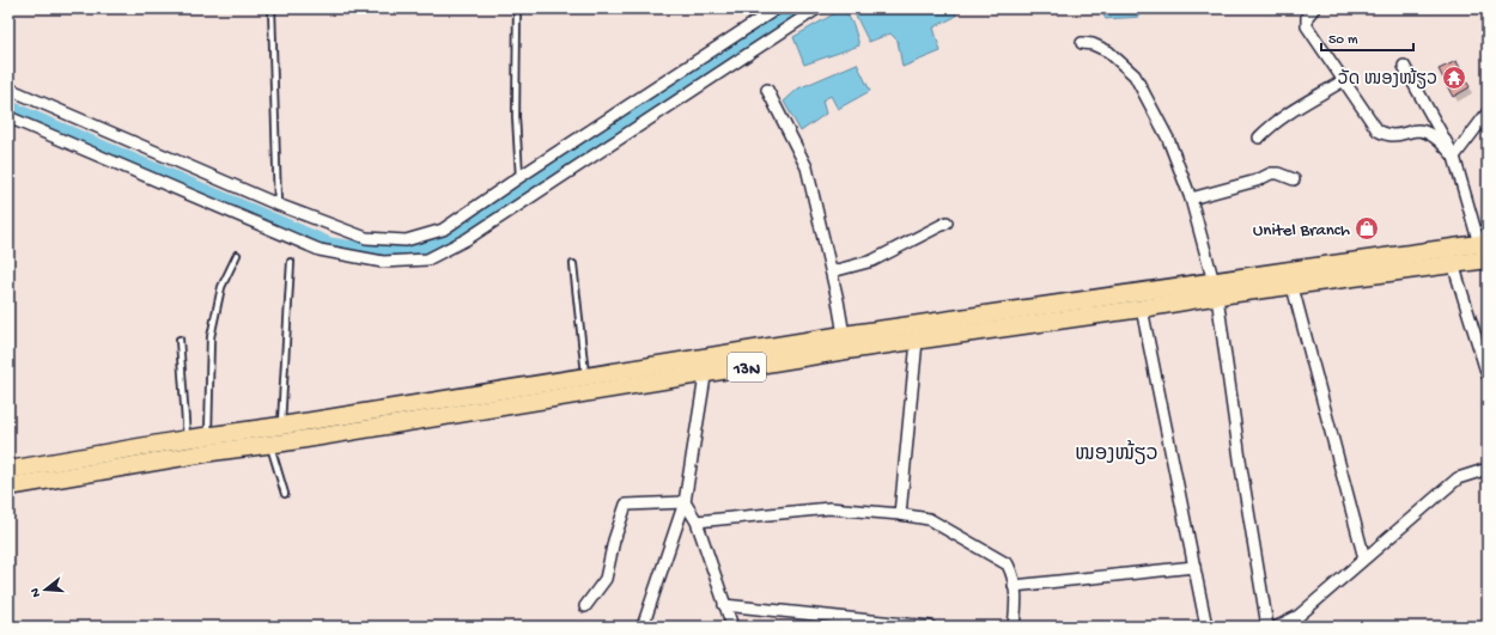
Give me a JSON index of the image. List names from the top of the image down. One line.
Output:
{"streets":{"highway":["13N"]},"districts":["ໜອງໜ້ຽວ"],"places":{"temple":["ວັດ ໜອງໜ້ຽວ"],"shop":["Unitel Branch"]},"scale_bar":"50 m","north":"left"}
